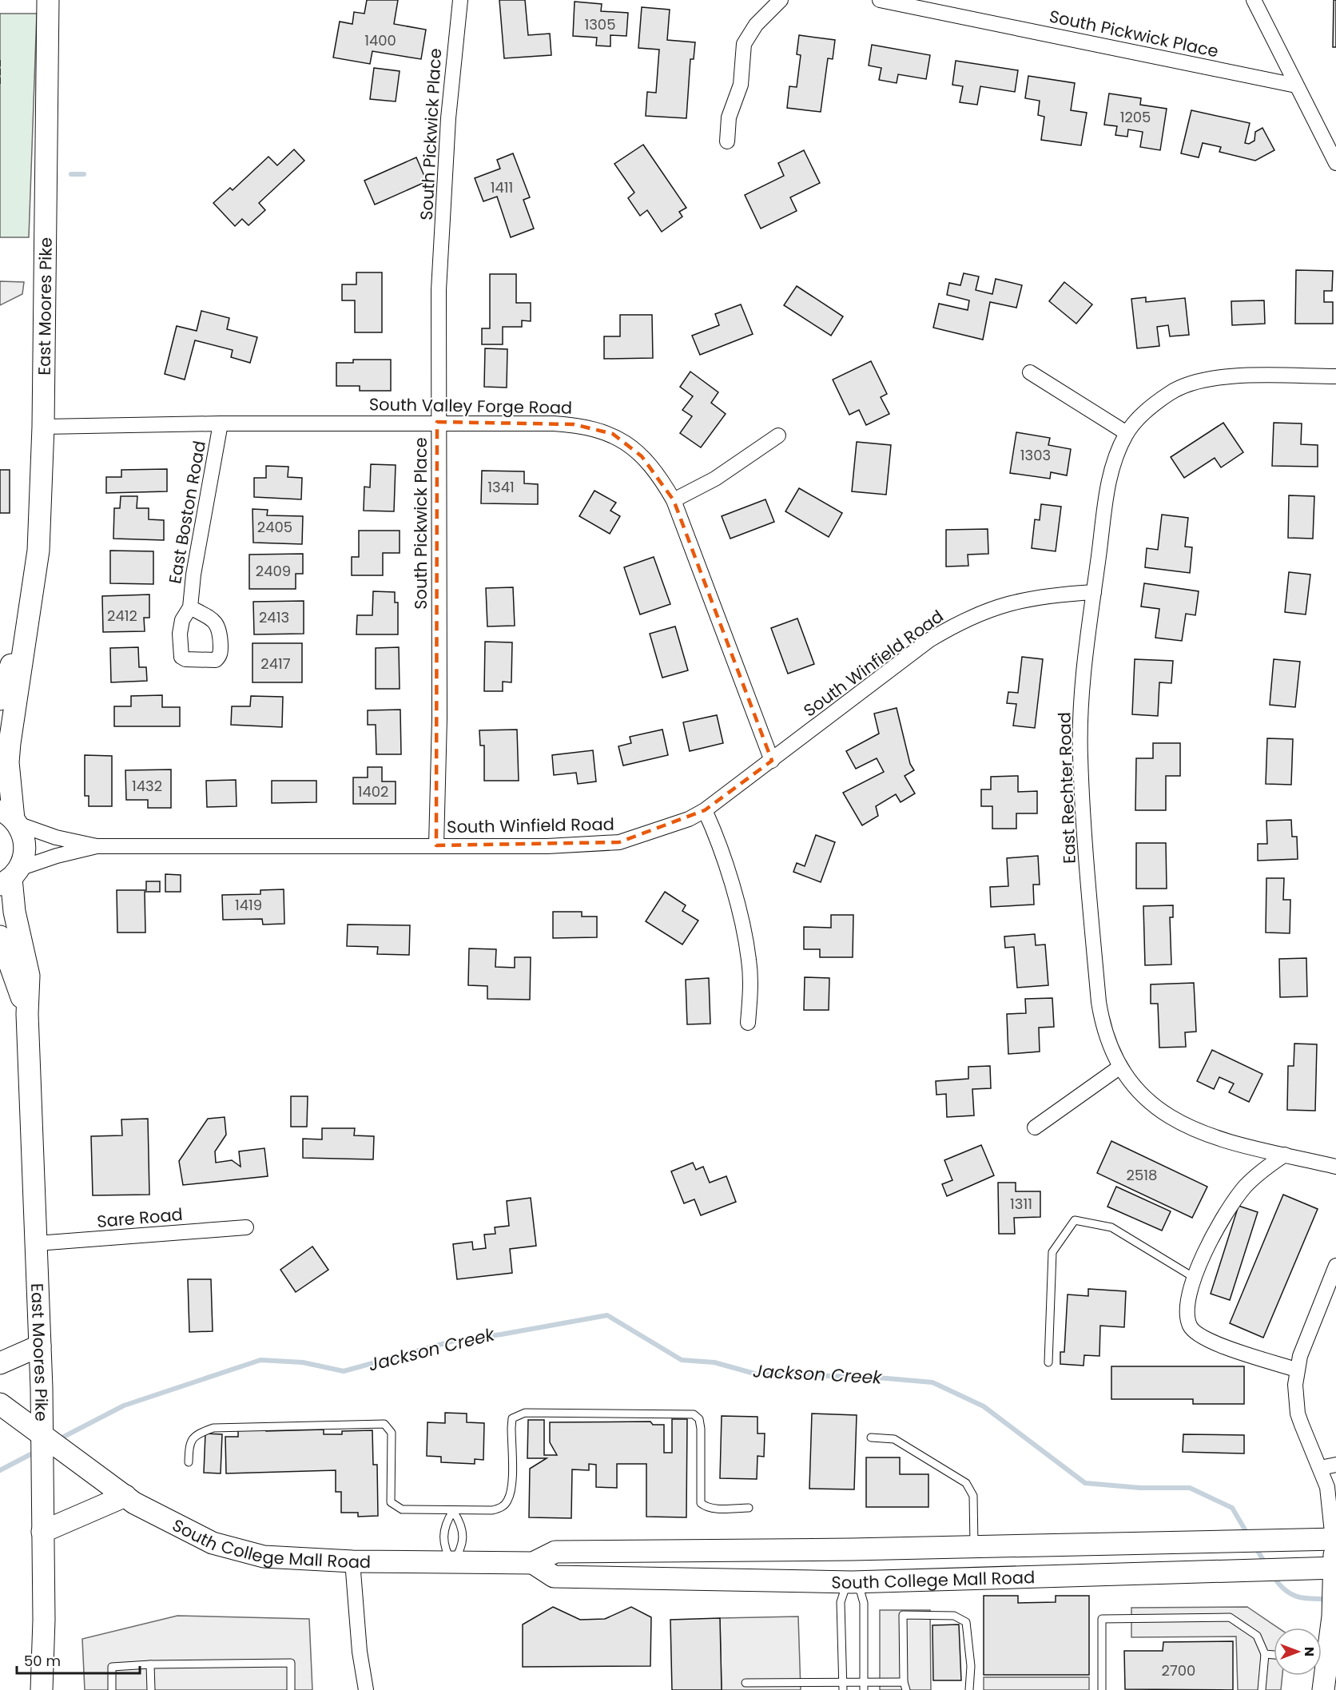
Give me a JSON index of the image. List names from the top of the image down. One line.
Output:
{"streets":{"main road":["East Moores Pike","South College Mall Road"],"street":["South Pickwick Place","South Valley Forge Road","East Boston Road","South Winfield Road","East Rechter Road","Sare Road"]},"crossings":[["South Pickwick Place","South Valley Forge Road"],["South Pickwick Place","South Winfield Road"],["East Moores Pike","South Valley Forge Road"],["East Moores Pike","South Winfield Road"],["East Moores Pike","Sare Road"],["East Moores Pike","South College Mall Road"],["South Valley Forge Road","East Boston Road"],["South Valley Forge Road","South Winfield Road"],["South Winfield Road","East Rechter Road"]],"water":["Jackson Creek"],"house_numbers":["1305","1400","1205","1411","1303","1341","2405","2409","2412","2413","2417","1432","1402","1419","2518","1311","2700"],"scale_bar":"50 m","north":"right"}
